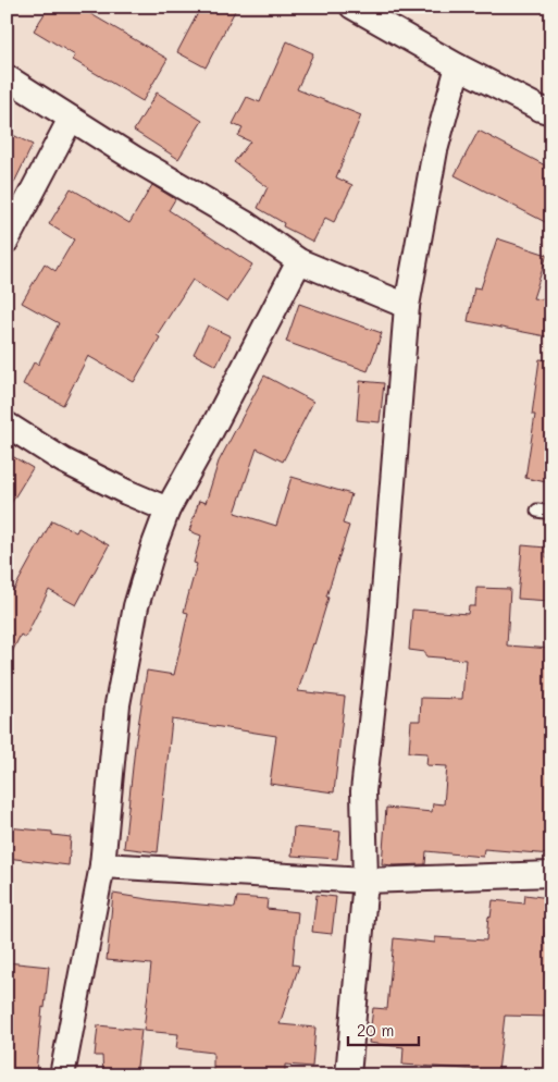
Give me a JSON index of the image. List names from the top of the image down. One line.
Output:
{"scale_bar":"20 m"}
